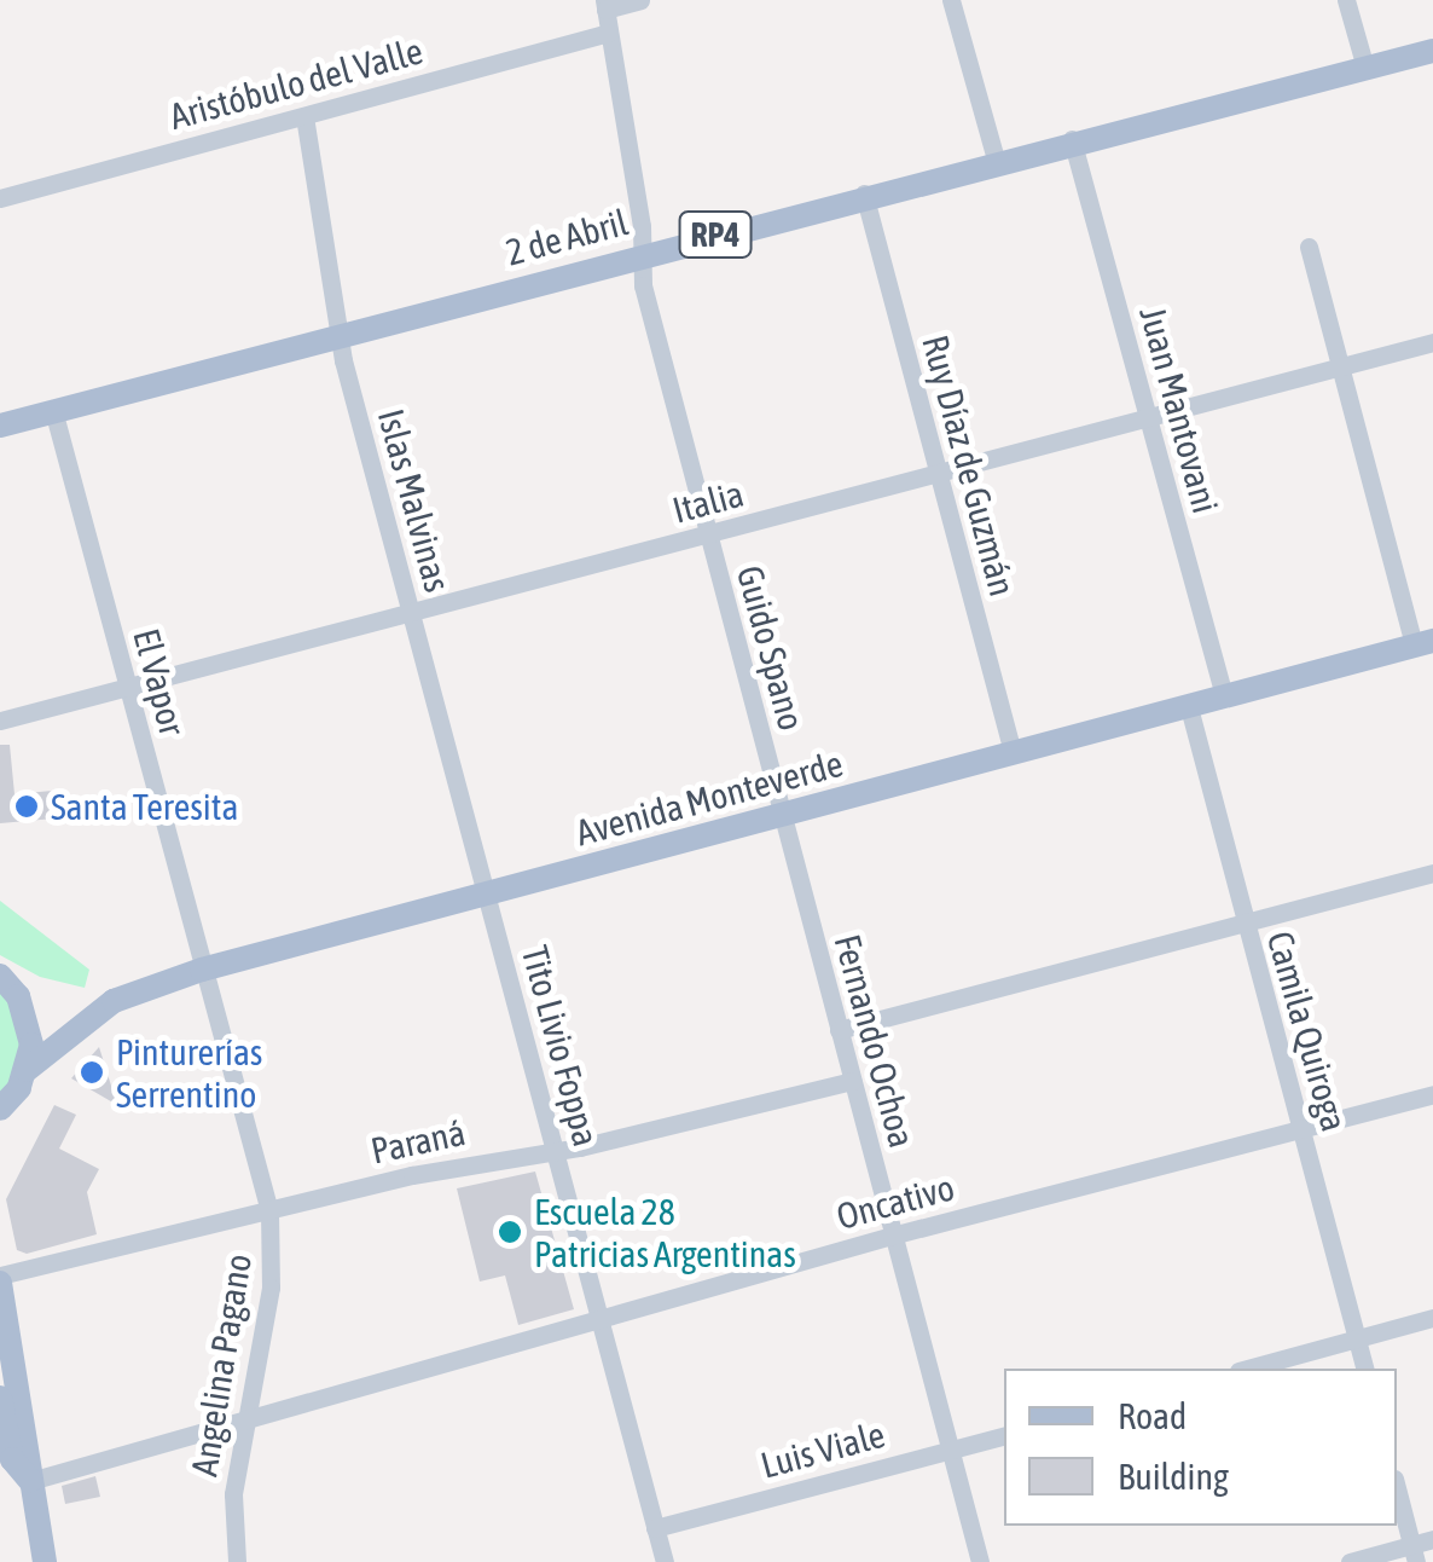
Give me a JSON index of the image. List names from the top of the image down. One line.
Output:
{"streets":{"main road":["RP4","2 de Abril","Avenida Monteverde"],"street":["Aristóbulo del Valle","Juan Mantovani","Ruy Díaz de Guzmán","Islas Malvinas","Italia","Guido Spano","El Vapor","Camila Quiroga","Fernando Ochoa","Tito Livio Foppa","Paraná","Oncativo","Angelina Pagano","Luis Viale"]},"crossings":[["Aristóbulo del Valle","Islas Malvinas"],["Aristóbulo del Valle","Guido Spano"],["2 de Abril","Juan Mantovani"],["2 de Abril","Ruy Díaz de Guzmán"],["2 de Abril","Islas Malvinas"],["2 de Abril","Guido Spano"],["2 de Abril","El Vapor"],["Juan Mantovani","Italia"],["Juan Mantovani","Avenida Monteverde"],["Ruy Díaz de Guzmán","Italia"],["Ruy Díaz de Guzmán","Avenida Monteverde"],["Islas Malvinas","Italia"],["Islas Malvinas","Avenida Monteverde"],["Islas Malvinas","Tito Livio Foppa"],["Italia","Guido Spano"],["Italia","El Vapor"],["Guido Spano","Avenida Monteverde"],["Guido Spano","Fernando Ochoa"],["El Vapor","Avenida Monteverde"],["El Vapor","Angelina Pagano"],["Avenida Monteverde","Camila Quiroga"],["Avenida Monteverde","Fernando Ochoa"],["Avenida Monteverde","Tito Livio Foppa"],["Avenida Monteverde","Angelina Pagano"],["Camila Quiroga","Oncativo"],["Fernando Ochoa","Paraná"],["Fernando Ochoa","Oncativo"],["Fernando Ochoa","Luis Viale"],["Tito Livio Foppa","Paraná"],["Tito Livio Foppa","Oncativo"],["Tito Livio Foppa","Luis Viale"],["Paraná","Angelina Pagano"],["Oncativo","Angelina Pagano"]],"places":["Santa Teresita","Pinturerías Serrentino","Escuela 28 Patricias Argentinas"],"legend":["Road","Building"]}
